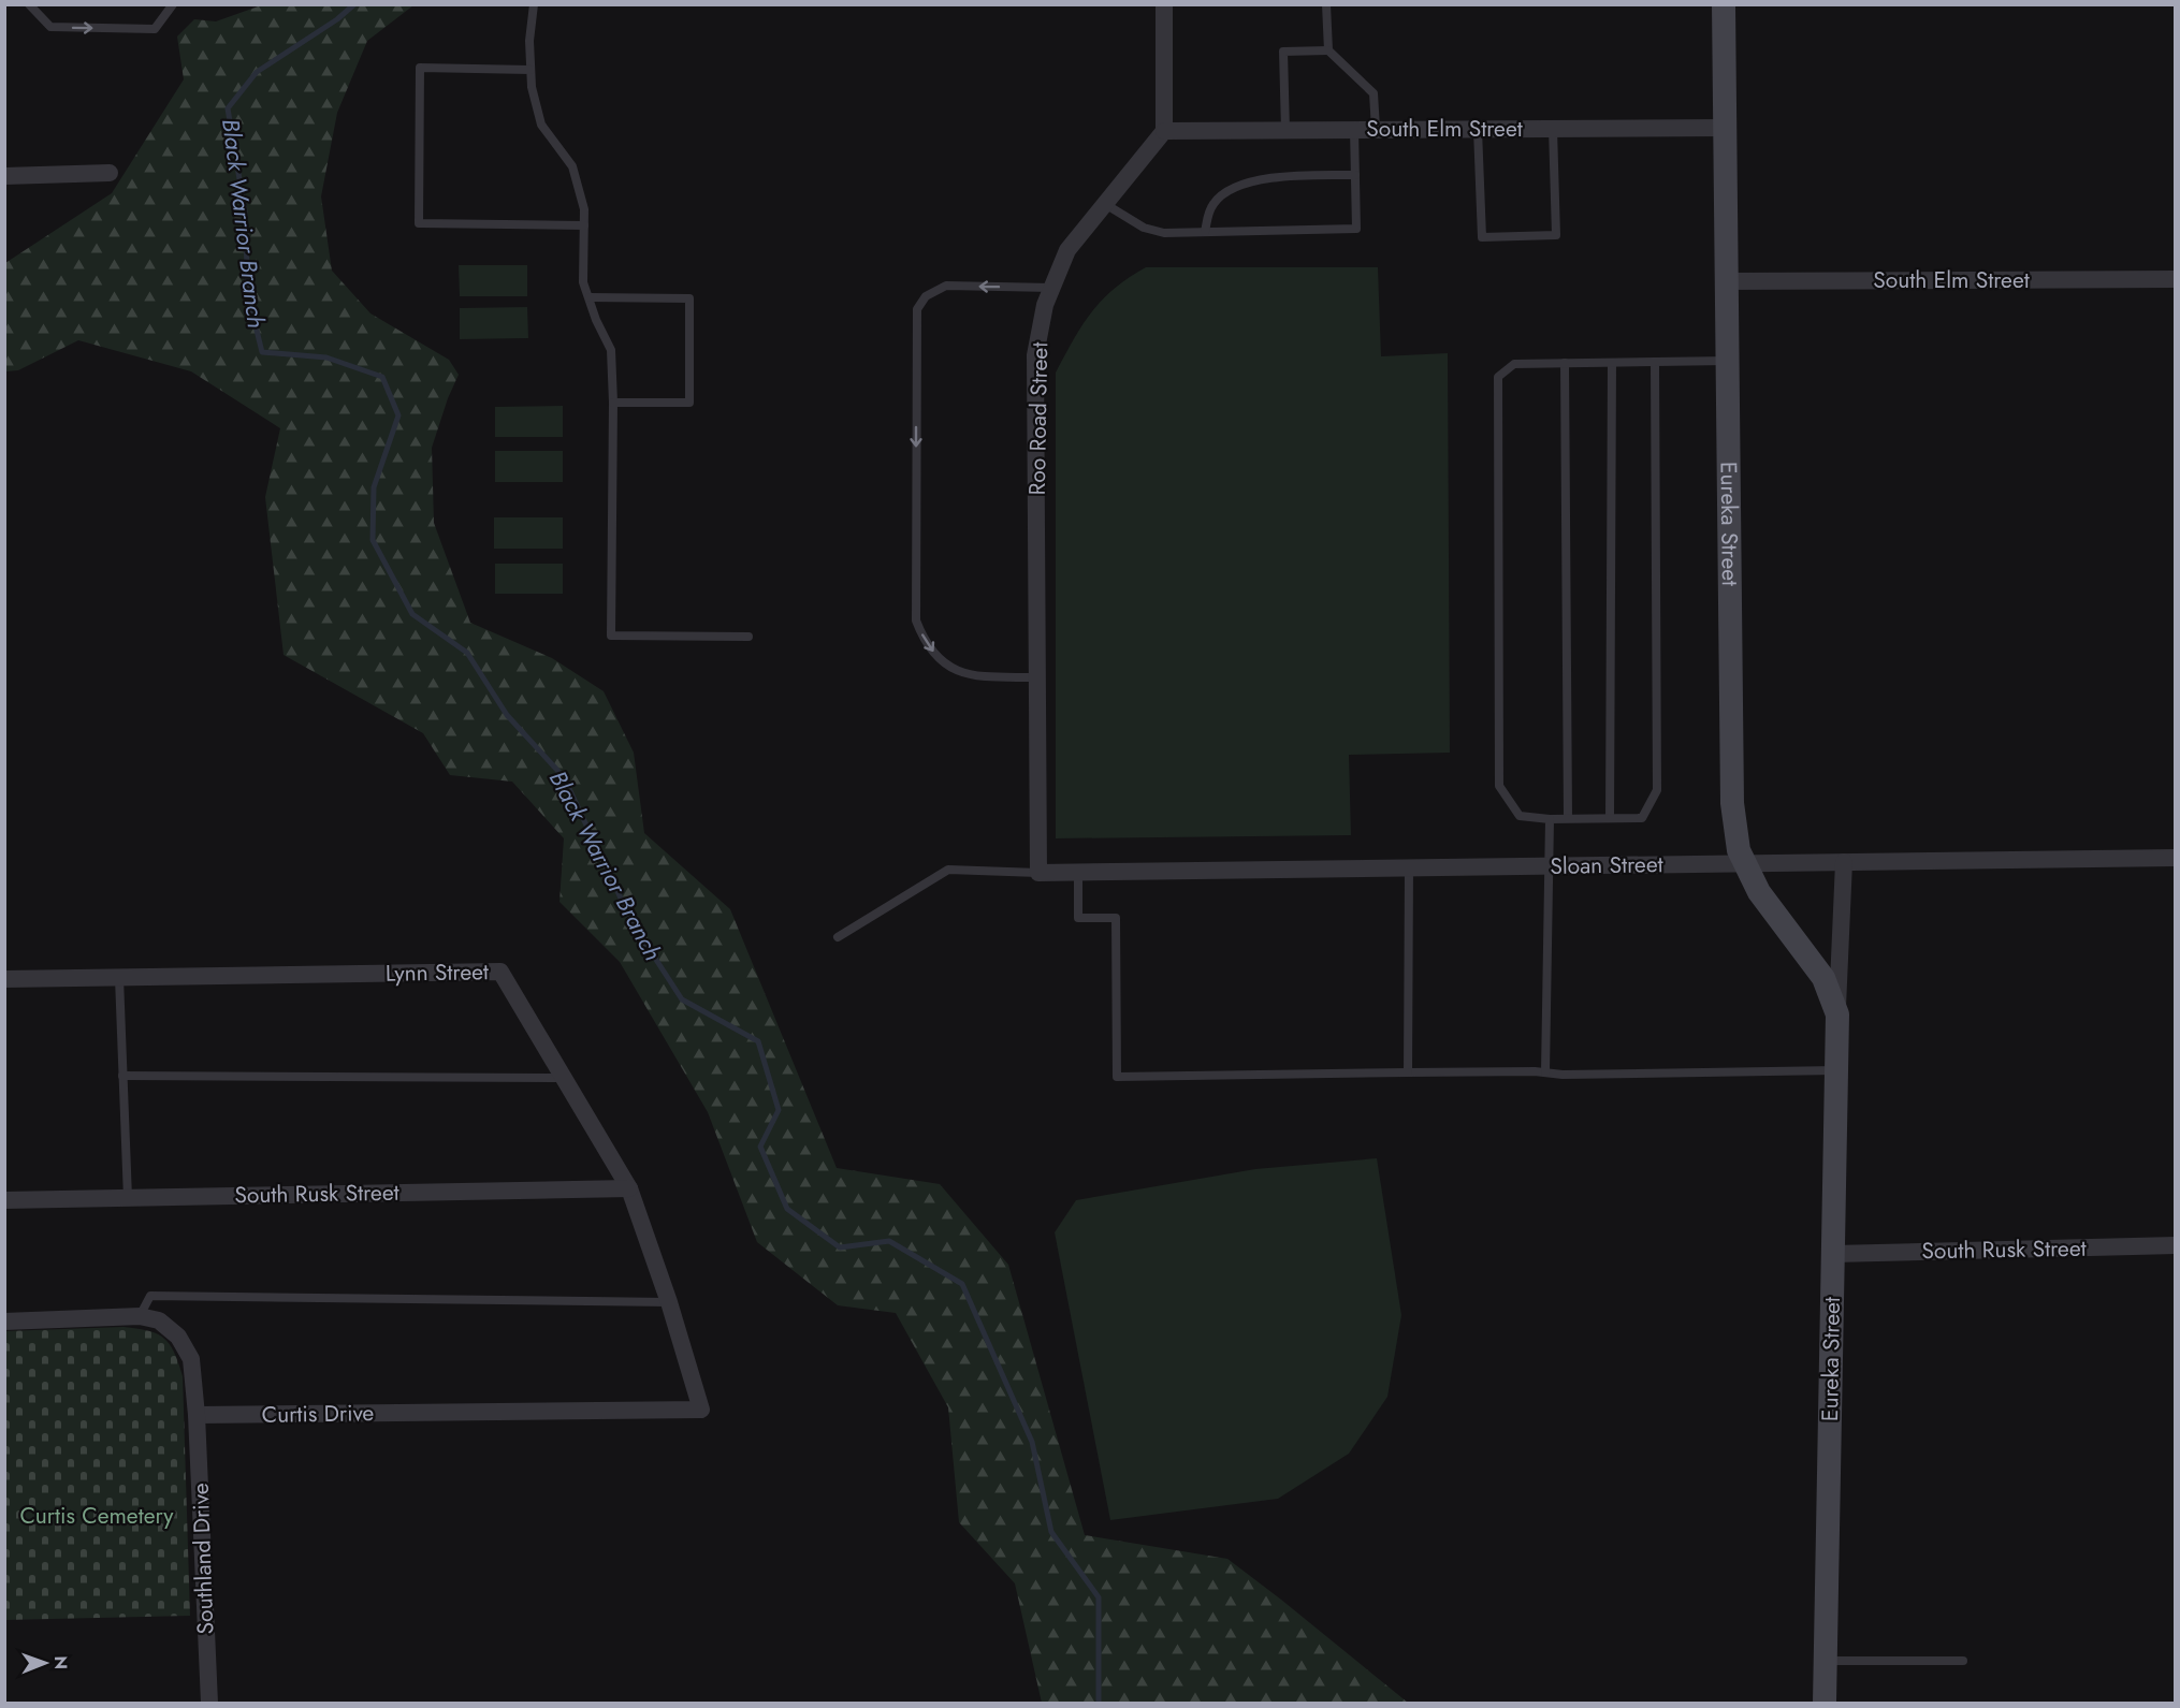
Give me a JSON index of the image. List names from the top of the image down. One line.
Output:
{"streets":{"street":["South Elm Street","Roo Road Street","Eureka Street","Sloan Street","Lynn Street","South Rusk Street","Curtis Drive","Southland Drive"]},"crossings":[["South Elm Street","Roo Road Street"],["South Elm Street","Eureka Street"],["Roo Road Street","Sloan Street"],["Eureka Street","Sloan Street"],["Eureka Street","South Rusk Street"],["Lynn Street","South Rusk Street"],["Lynn Street","Curtis Drive"],["Curtis Drive","Southland Drive"]],"water":["Black Warrior Branch"],"parks":["Curtis Cemetery"],"north":"right"}
